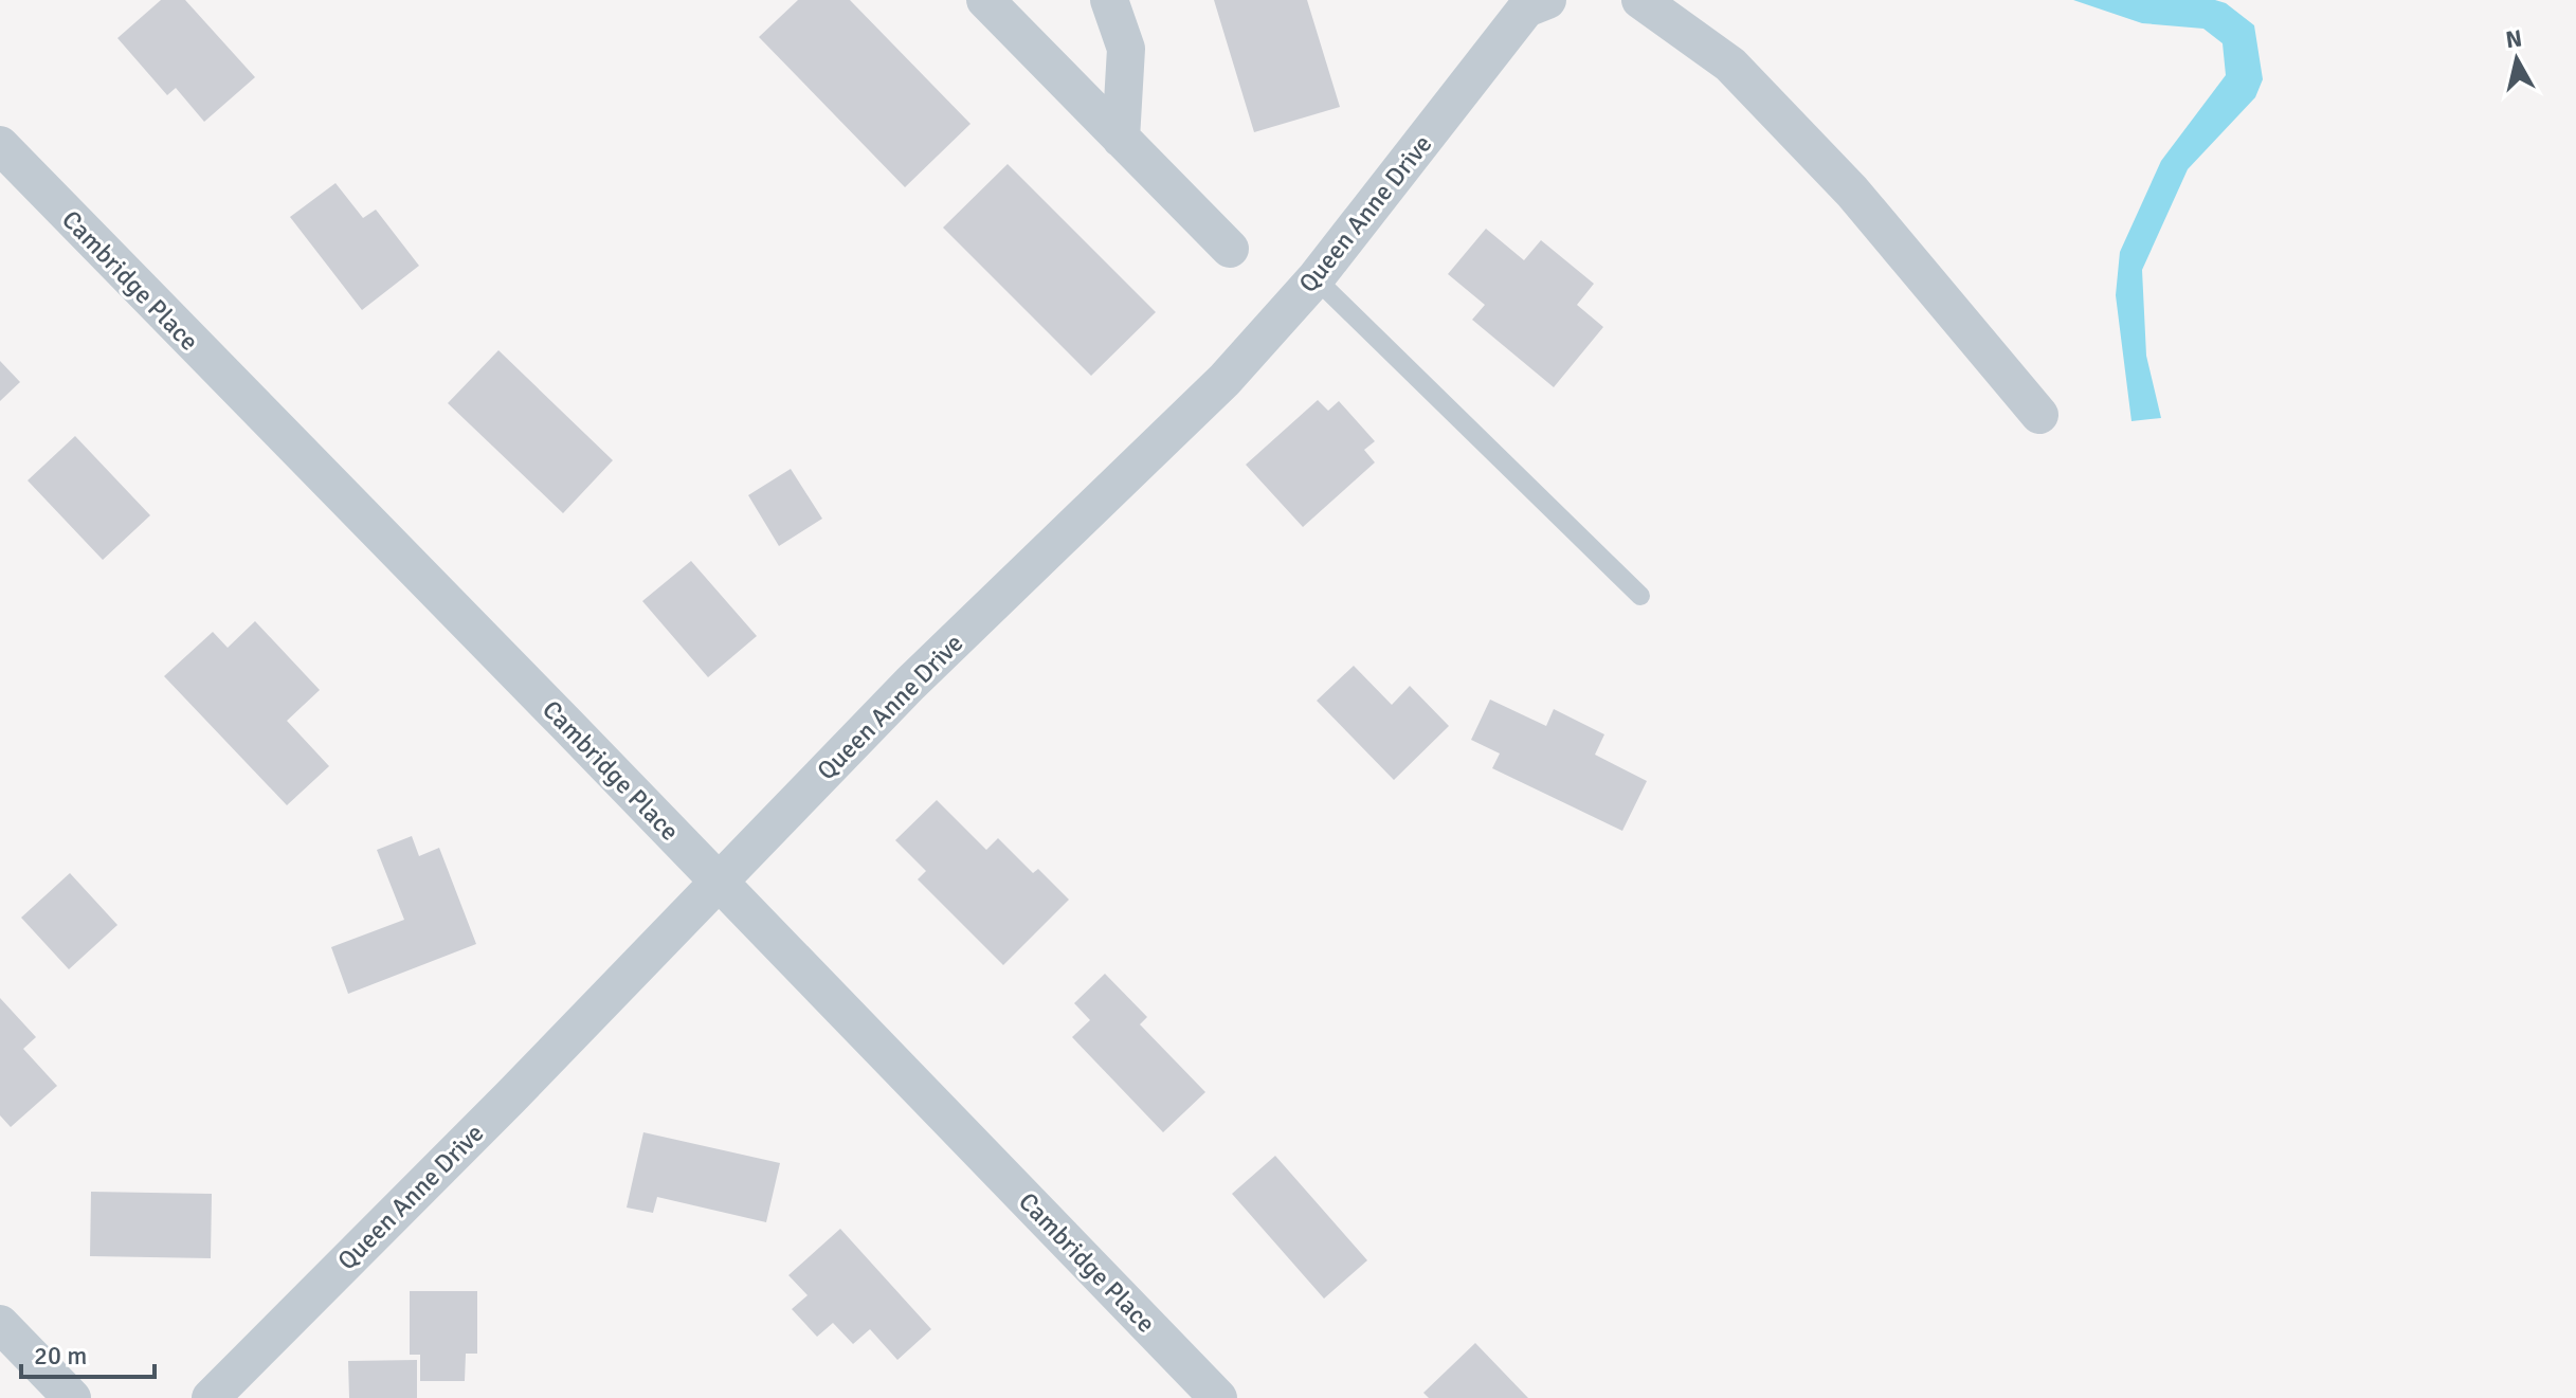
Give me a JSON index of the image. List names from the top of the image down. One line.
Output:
{"streets":{"street":["Queen Anne Drive","Cambridge Place"]},"crossings":[["Queen Anne Drive","Cambridge Place"]],"scale_bar":"20 m","north":"top"}
